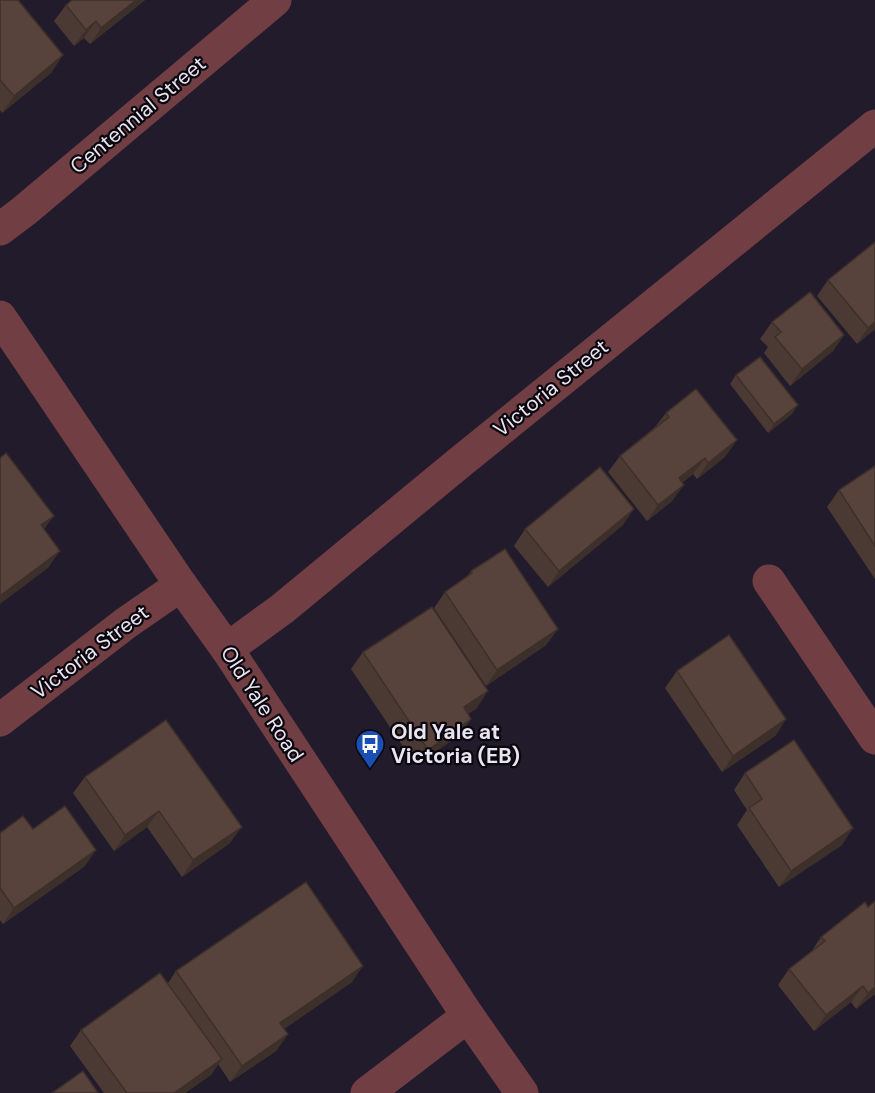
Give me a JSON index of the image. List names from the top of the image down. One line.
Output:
{"streets":{"street":["Centennial Street","Victoria Street","Old Yale Road"]},"crossings":[["Victoria Street","Old Yale Road"]],"places":{"bus stop":["Old Yale at Victoria (EB)"]}}
